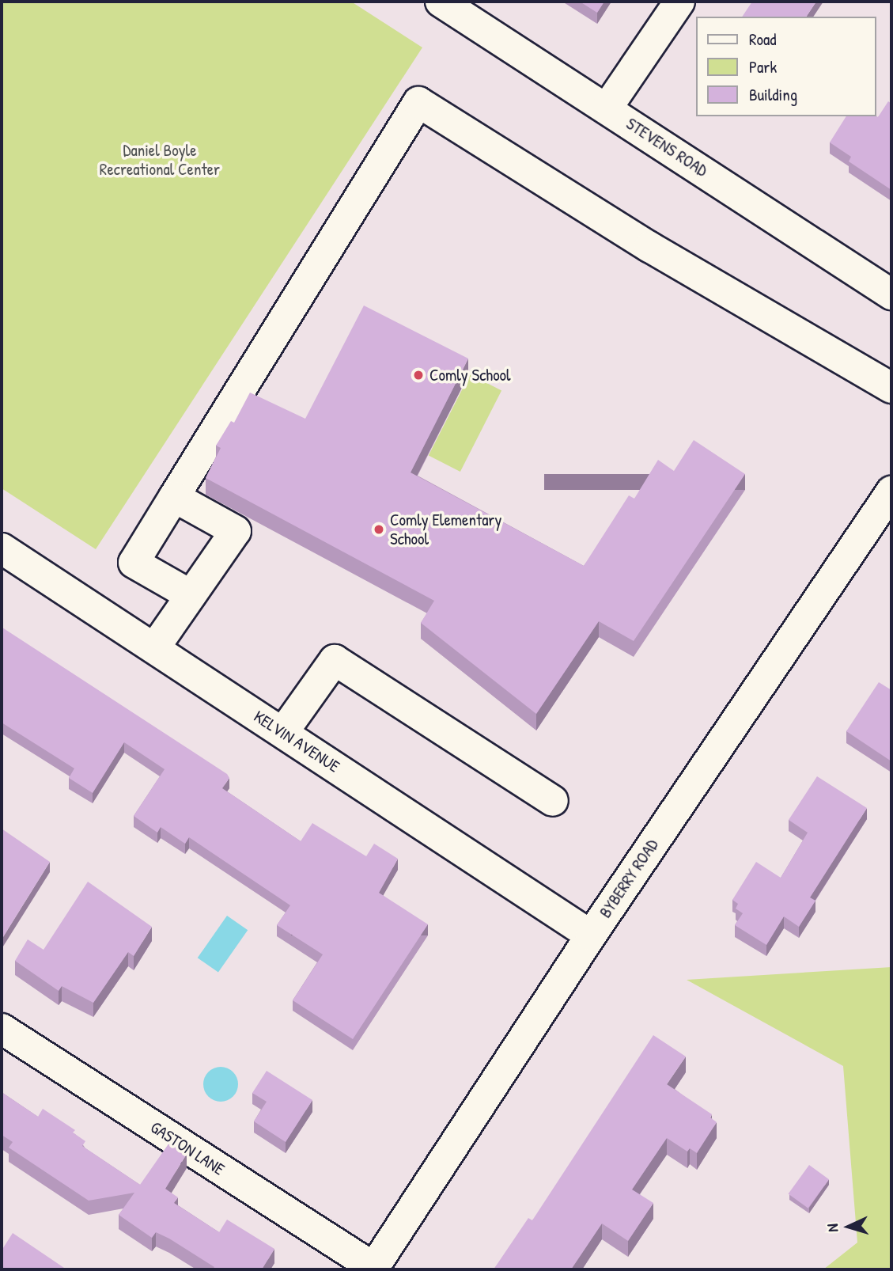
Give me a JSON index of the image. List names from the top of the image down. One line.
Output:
{"streets":{"street":["STEVENS ROAD","KELVIN AVENUE","BYBERRY ROAD","GASTON LANE"]},"crossings":[["KELVIN AVENUE","BYBERRY ROAD"],["BYBERRY ROAD","GASTON LANE"]],"parks":["Daniel Boyle Recreational Center"],"places":["Comly School","Comly Elementary School"],"legend":["Road","Park","Building"],"north":"left"}
